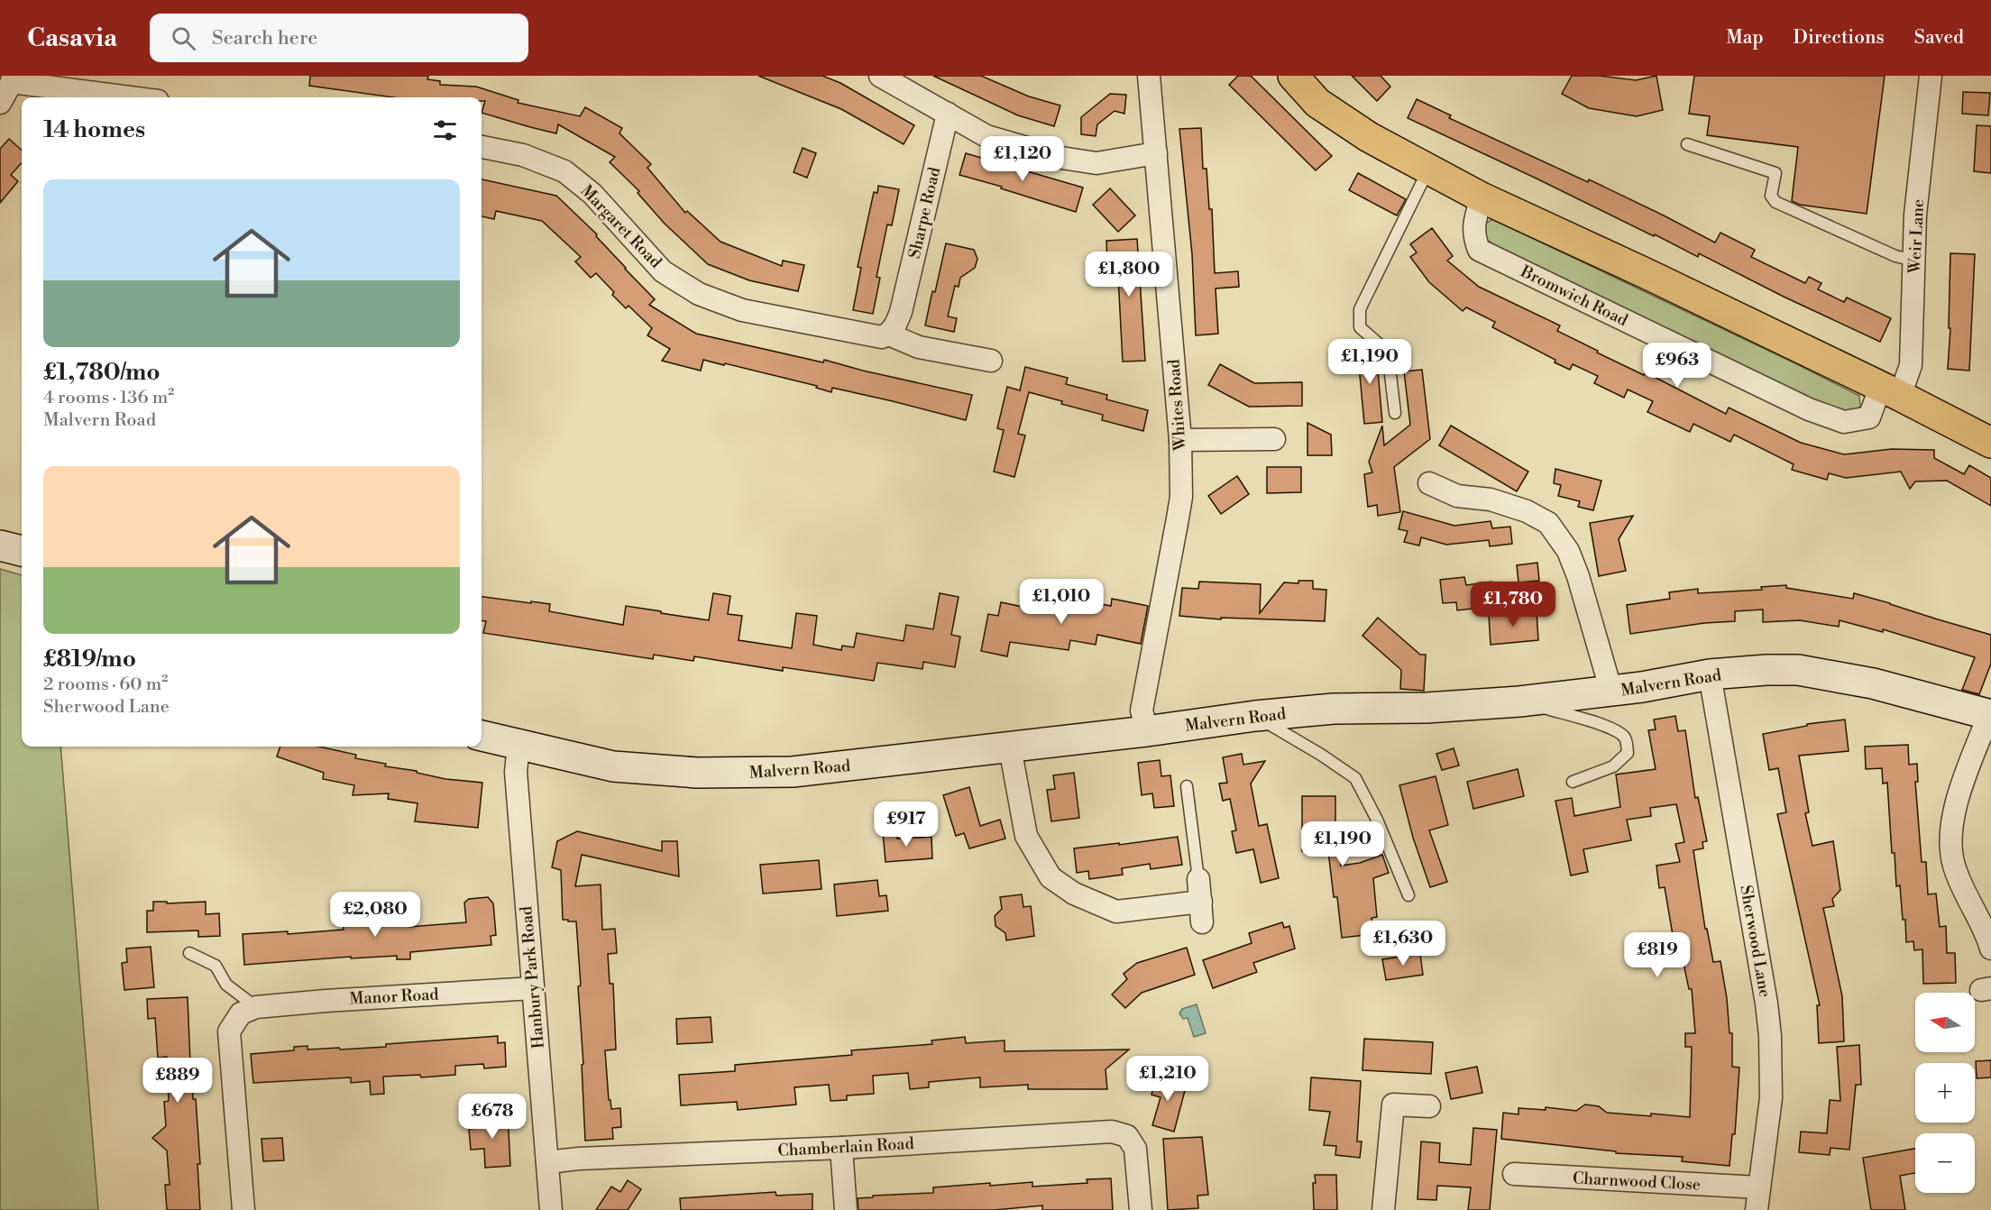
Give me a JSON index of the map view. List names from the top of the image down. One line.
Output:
{"streets":{"main road":["Malvern Road"],"street":["Sharpe Road","Margaret Road","Weir Lane","Bromwich Road","Whites Road","Sherwood Lane","Hanbury Park Road","Manor Road","Chamberlain Road","Charnwood Close"]},"crossings":[["Sharpe Road","Margaret Road"],["Weir Lane","Bromwich Road"],["Whites Road","Malvern Road"],["Malvern Road","Sherwood Lane"],["Malvern Road","Hanbury Park Road"],["Sherwood Lane","Charnwood Close"],["Hanbury Park Road","Manor Road"],["Hanbury Park Road","Chamberlain Road"]],"north":"left","page":{"header":"Casavia","search":"Search here","nav":["Map","Directions","Saved"],"heading":"14 homes","price":["£1,120","£1,800","£1,190","£963","£1,010","£1,780","£917","£1,190","£2,080","£1,630","£819","£1,210","£889","£678"],"list":[{"name":"£1,780/mo","note":"4 rooms · 136 m² · Malvern Road"},{"name":"£819/mo","note":"2 rooms · 60 m² · Sherwood Lane"}],"map_buttons":["+","−"]}}
